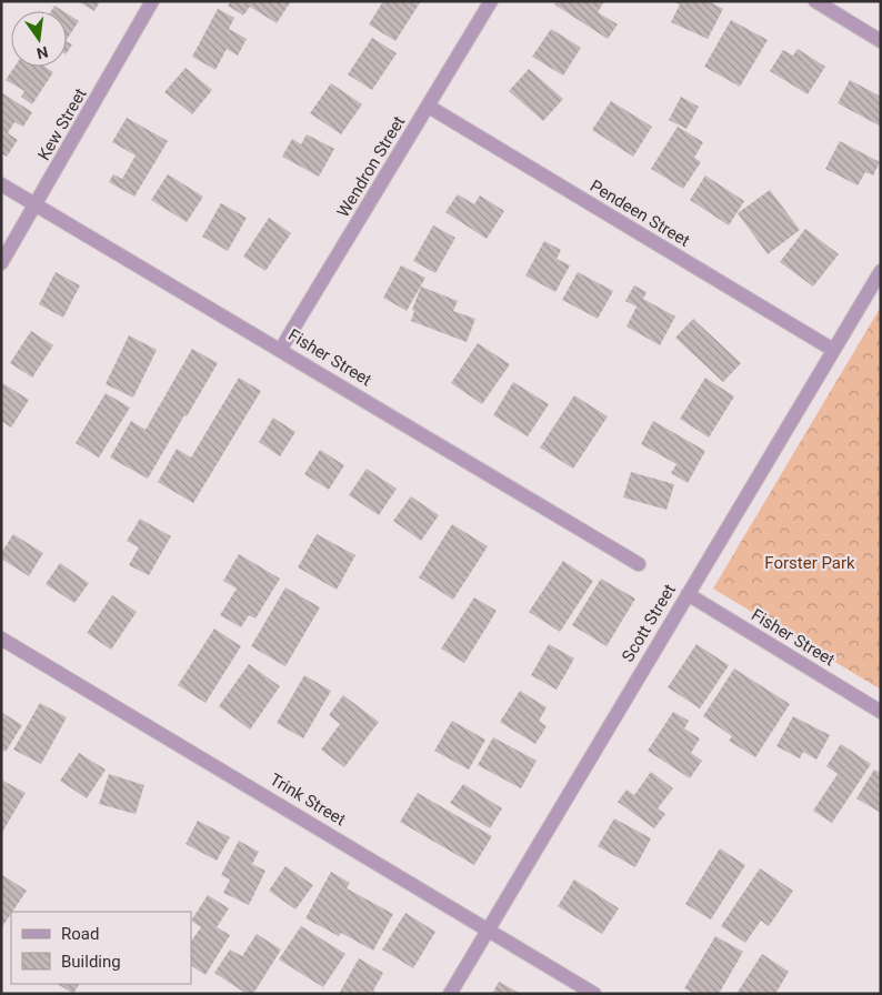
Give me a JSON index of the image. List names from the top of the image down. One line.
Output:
{"streets":{"street":["Kew Street","Wendron Street","Pendeen Street","Fisher Street","Scott Street","Trink Street"]},"crossings":[["Kew Street","Fisher Street"],["Wendron Street","Pendeen Street"],["Wendron Street","Fisher Street"],["Pendeen Street","Scott Street"],["Fisher Street","Scott Street"],["Scott Street","Trink Street"]],"parks":["Forster Park"],"legend":["Road","Building"],"north":"bottom"}
